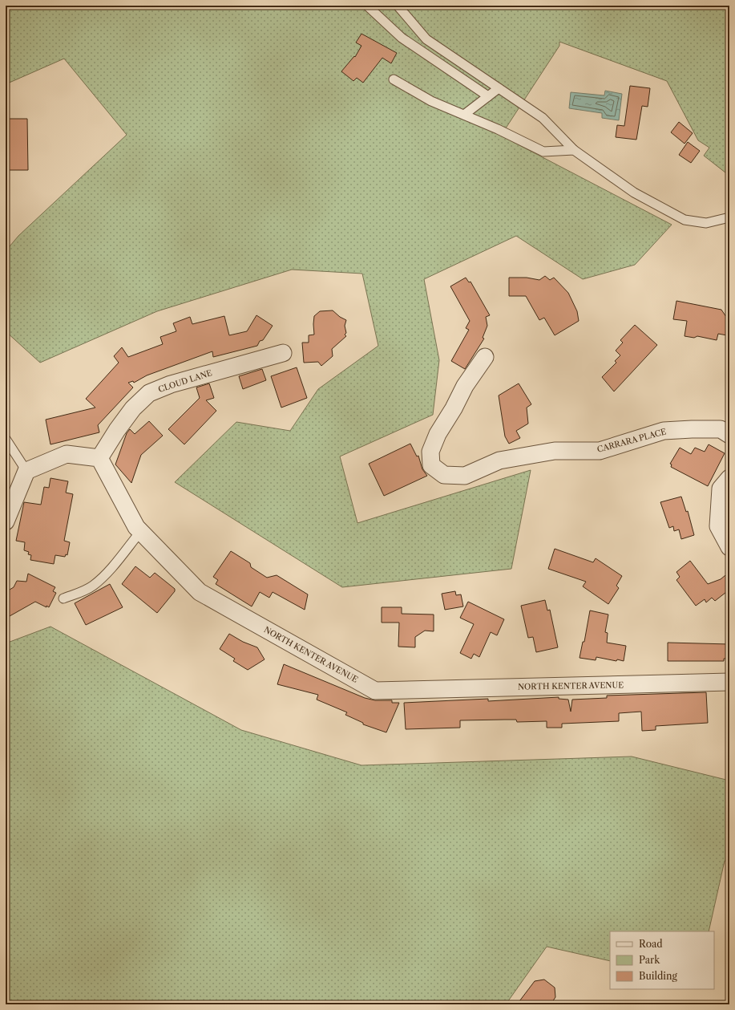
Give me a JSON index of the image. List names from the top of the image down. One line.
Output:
{"streets":{"street":["CLOUD LANE","CARRARA PLACE","NORTH KENTER AVENUE"]},"crossings":[["CLOUD LANE","NORTH KENTER AVENUE"]],"legend":["Road","Park","Building"]}
